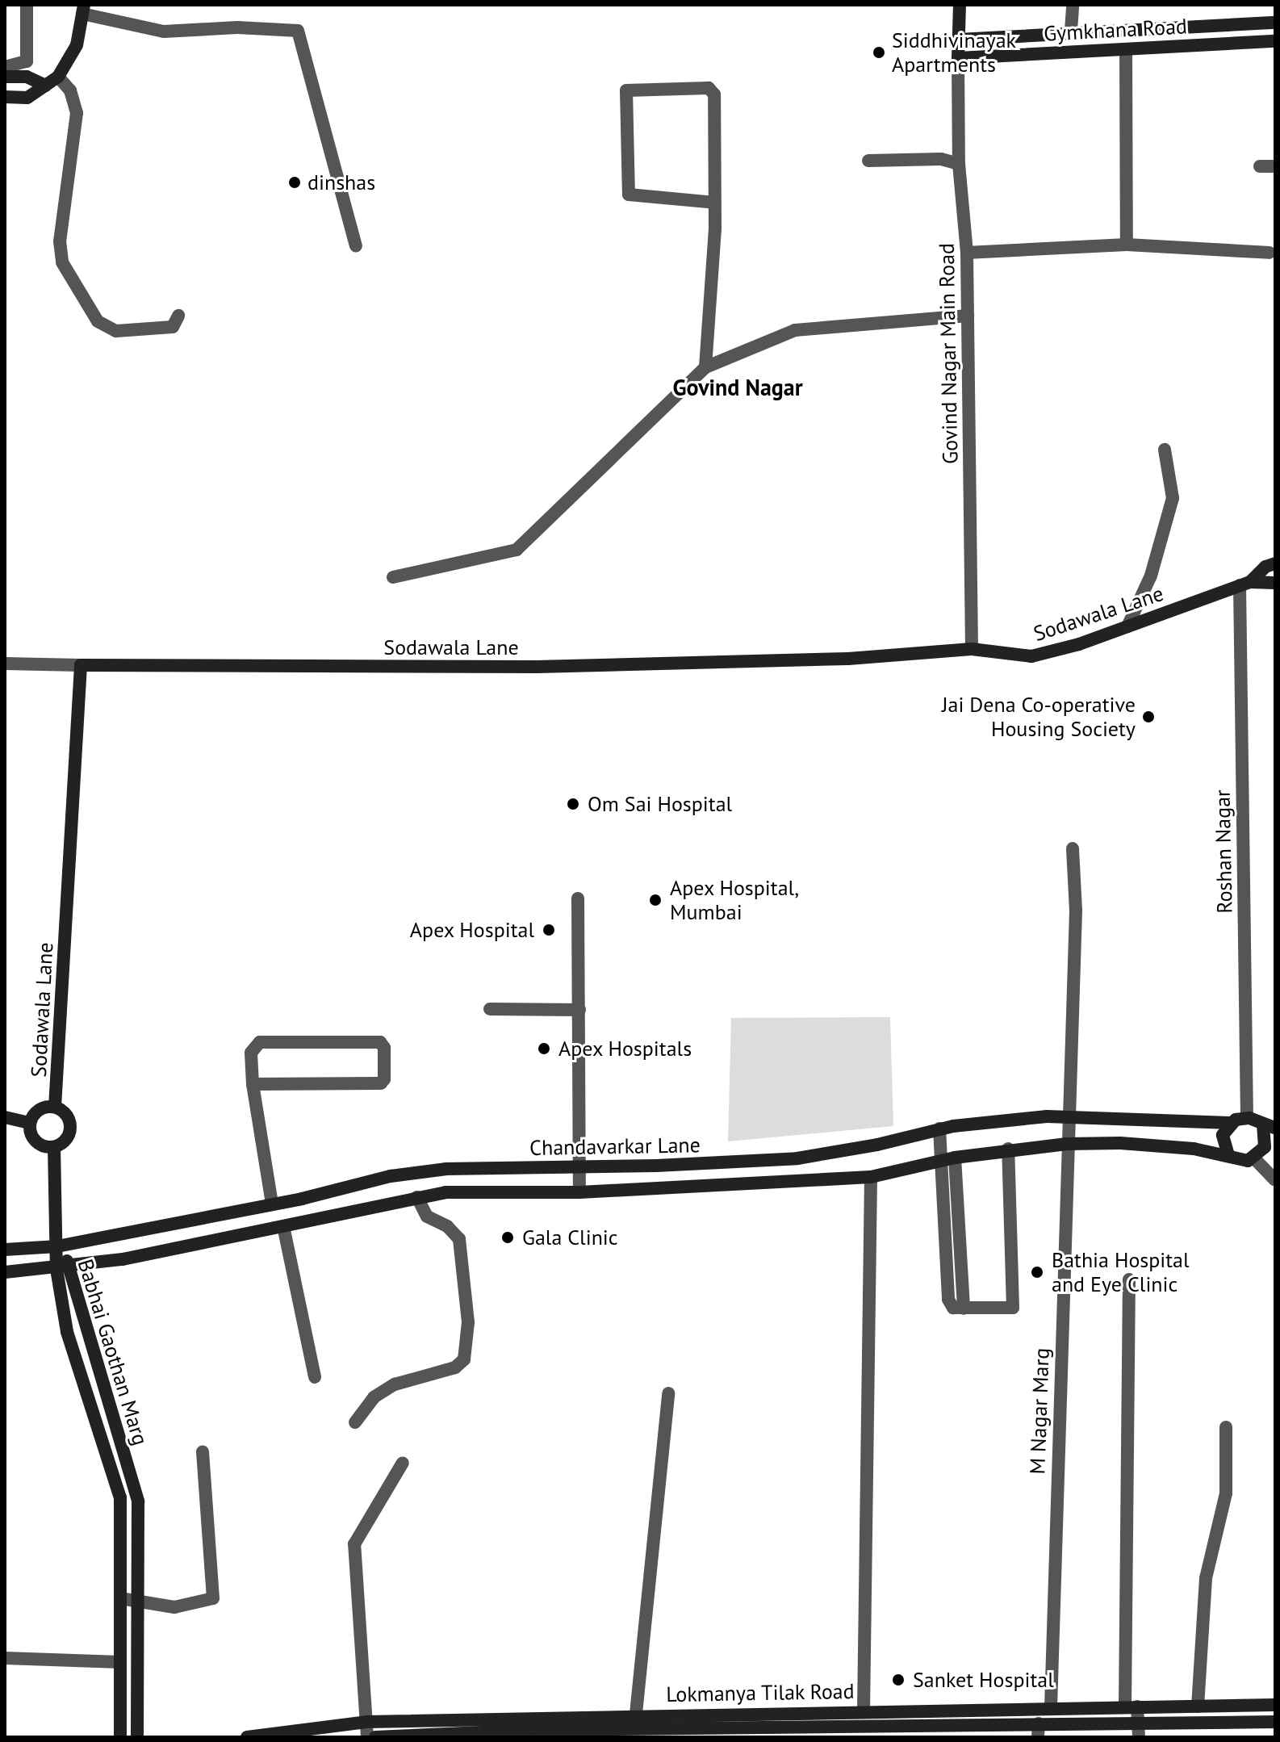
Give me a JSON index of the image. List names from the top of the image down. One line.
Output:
{"streets":{"street":["Gymkhana Road","Govind Nagar Main Road","Sodawala Lane","Roshan Nagar","Chandavarkar Lane","Babhai Gaothan Marg","M Nagar Marg","Lokmanya Tilak Road"]},"crossings":[["Gymkhana Road","Govind Nagar Main Road"],["Govind Nagar Main Road","Sodawala Lane"],["Sodawala Lane","Roshan Nagar"],["Roshan Nagar","Chandavarkar Lane"],["Chandavarkar Lane","Babhai Gaothan Marg"],["Chandavarkar Lane","M Nagar Marg"],["M Nagar Marg","Lokmanya Tilak Road"]],"districts":["Govind Nagar"],"places":["Siddhivinayak Apartments","dinshas","Jai Dena Co-operative Housing Society","Om Sai Hospital","Apex Hospital, Mumbai","Apex Hospital","Apex Hospitals","Gala Clinic","Bathia Hospital and Eye Clinic","Sanket Hospital"]}
